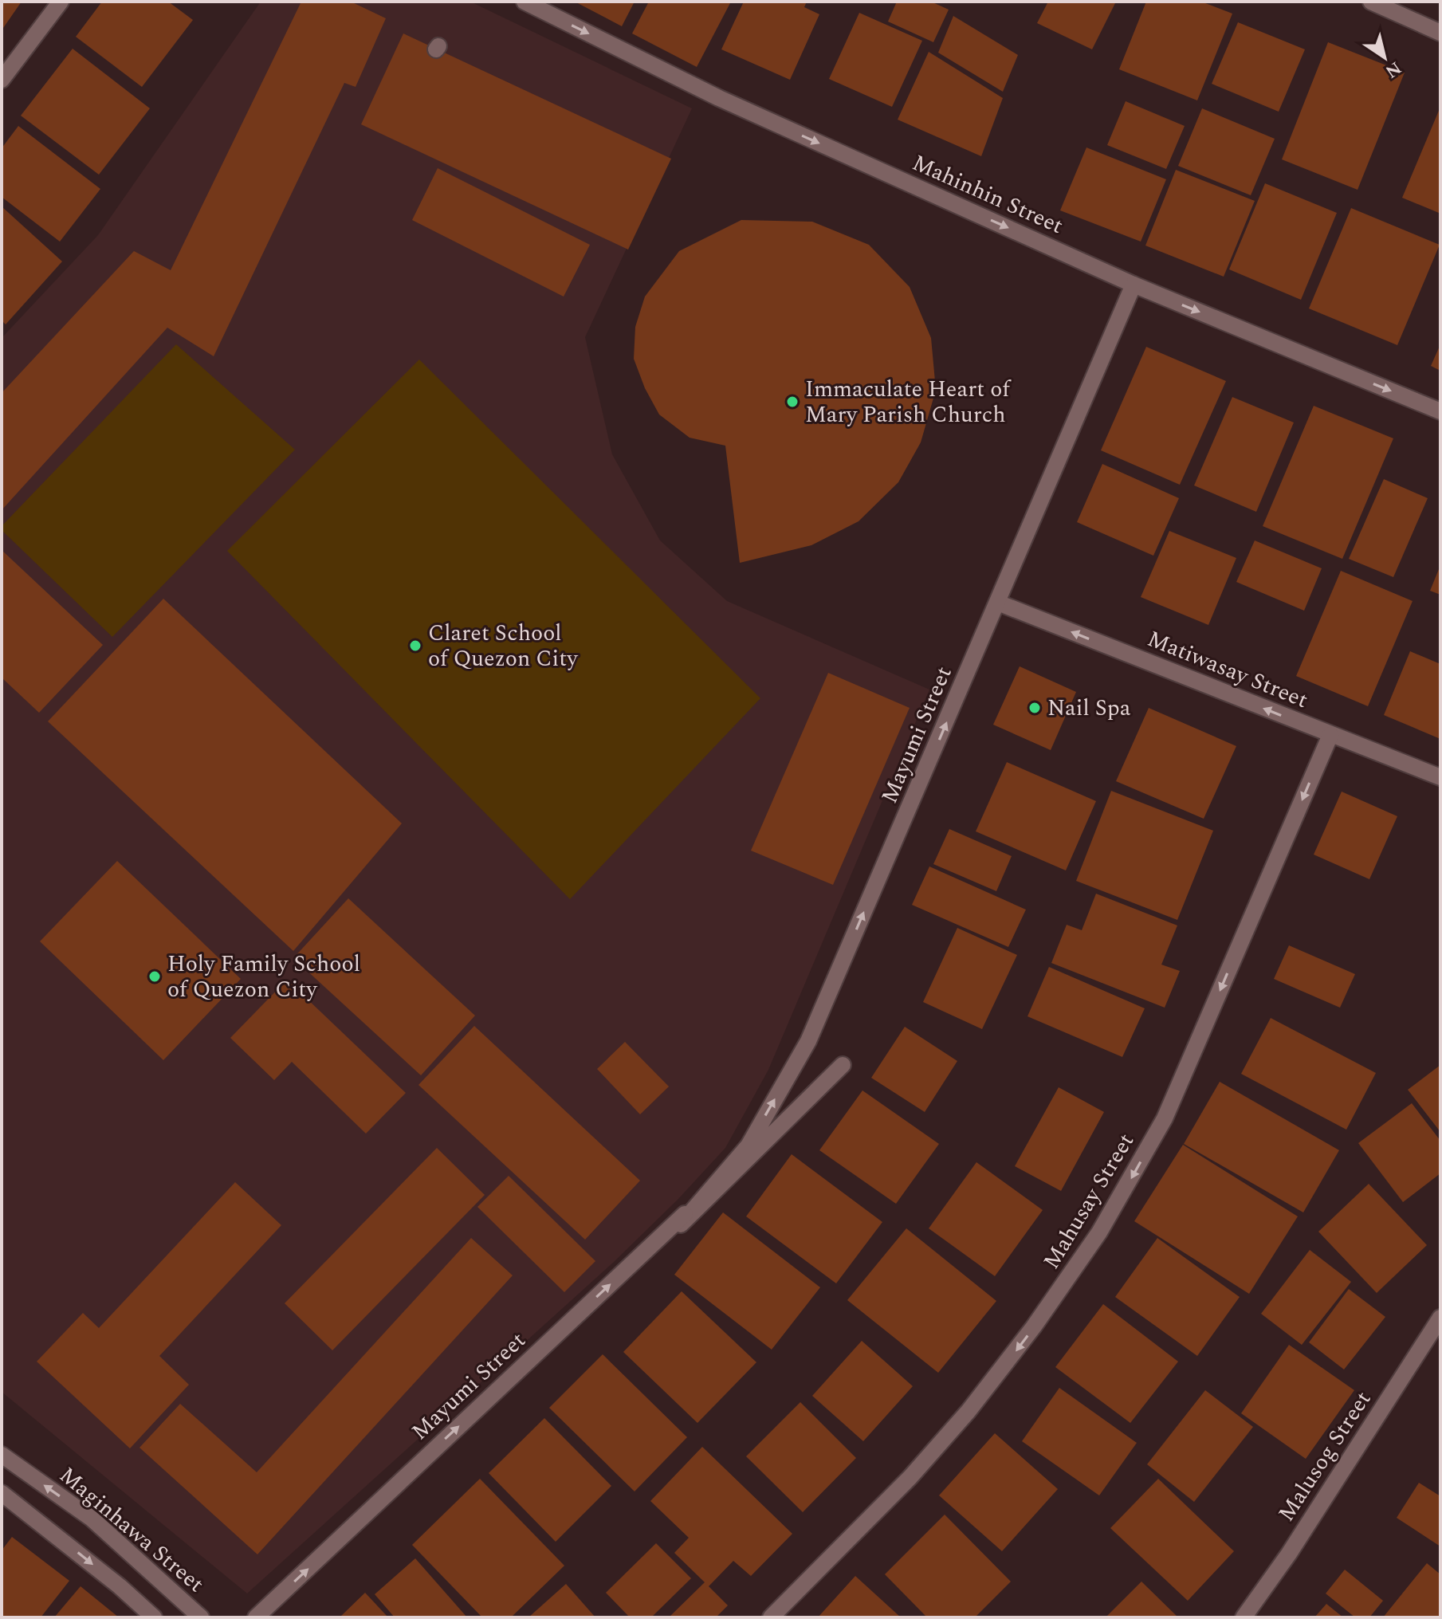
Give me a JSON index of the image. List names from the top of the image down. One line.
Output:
{"streets":{"street":["Mahinhin Street","Matiwasay Street","Mayumi Street","Mahusay Street","Malusog Street","Maginhawa Street"]},"crossings":[["Mahinhin Street","Mayumi Street"],["Matiwasay Street","Mayumi Street"],["Matiwasay Street","Mahusay Street"]],"one_way":["Mahinhin Street","Matiwasay Street","Mahusay Street"],"places":["Immaculate Heart of Mary Parish Church","Claret School of Quezon City","Nail Spa","Holy Family School of Quezon City"],"north":"bottom right"}
